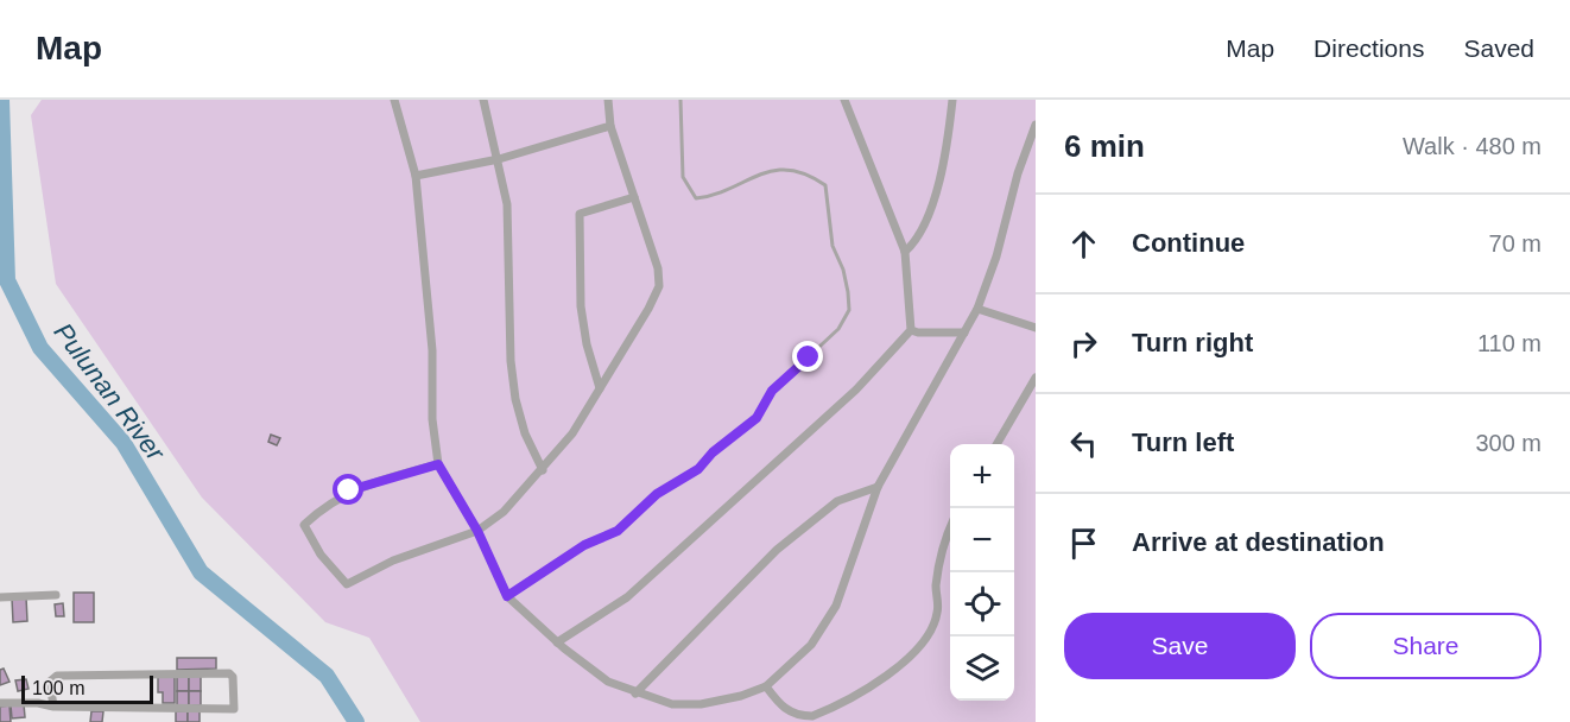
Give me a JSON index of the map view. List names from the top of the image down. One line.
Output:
{"water":["Pulunan River"],"scale_bar":"100 m","page":{"header":"Map","nav":["Map","Directions","Saved"],"heading":["6 min","Walk · 480 m"],"list":[["Continue","70 m"],["Turn right","110 m"],["Turn left","300 m"],"Arrive at destination"],"map_buttons":["+","−"],"buttons":["Save","Share"],"scale":"100 m"}}
